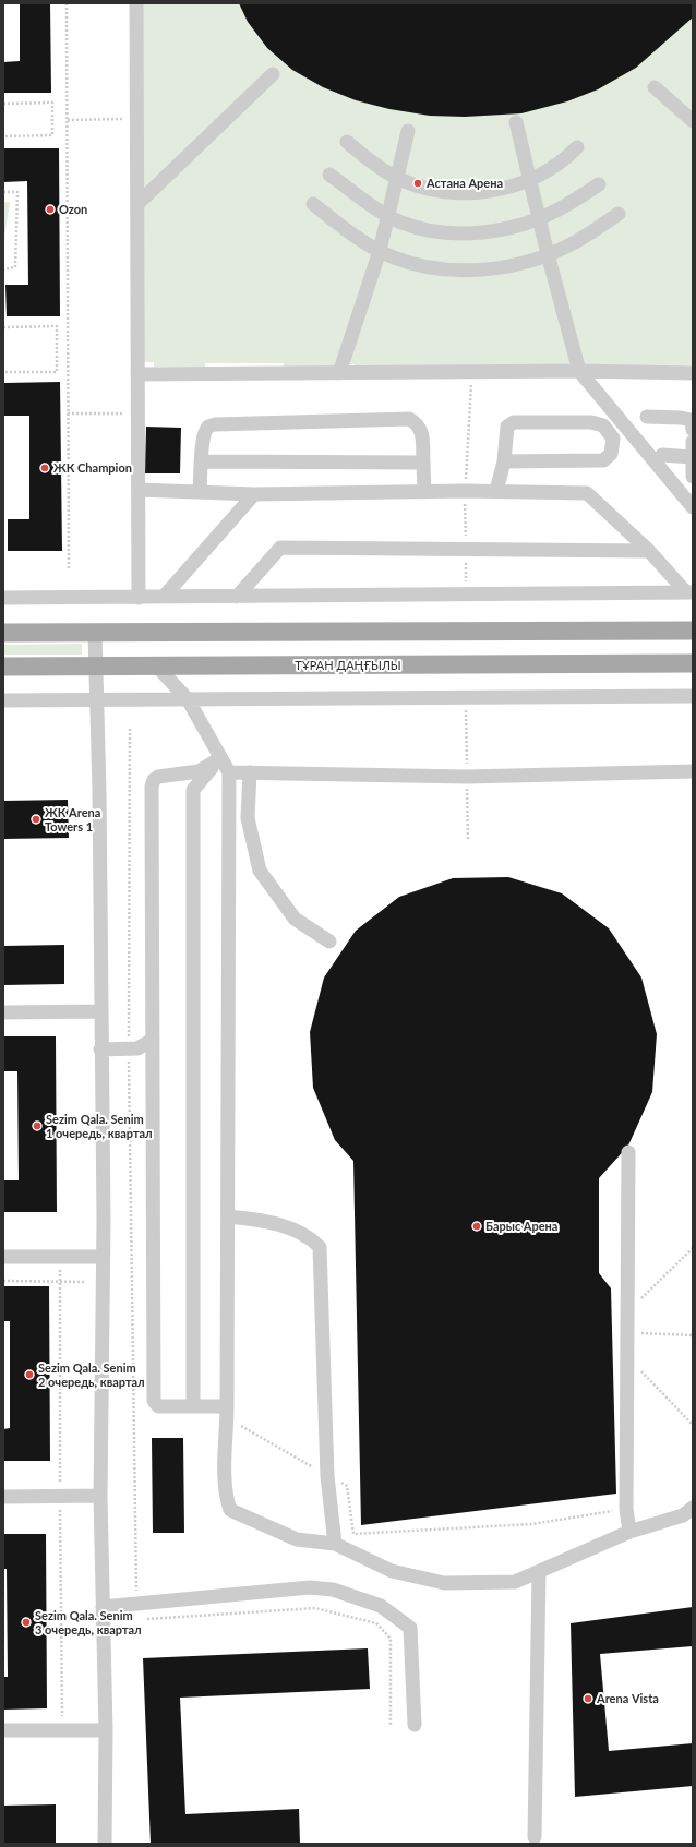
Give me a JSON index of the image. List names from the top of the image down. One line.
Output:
{"streets":{"main road":["ТҰРАН ДАҢҒЫЛЫ"]},"places":["Астана Арена","Ozon","ЖК Champion","ЖК Arena Towers 1","Sezim Qala. Senim 1 очередь, квартал","Барыс Арена","Sezim Qala. Senim 2 очередь, квартал","Sezim Qala. Senim 3 очередь, квартал","Arena Vista"]}
